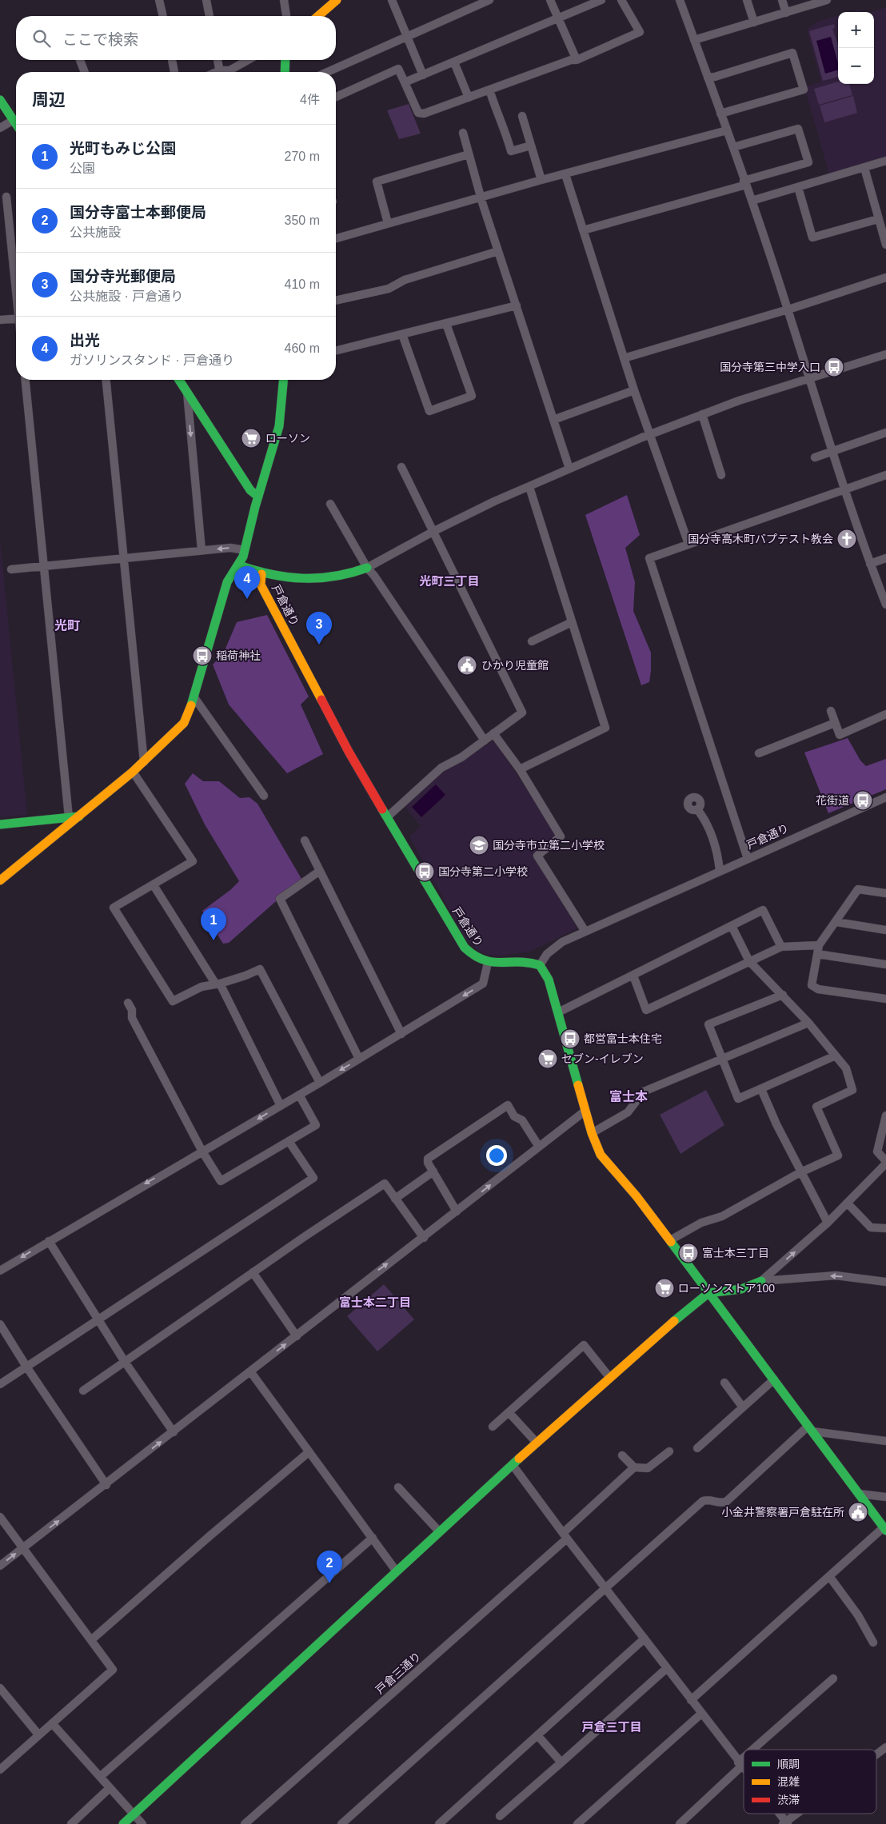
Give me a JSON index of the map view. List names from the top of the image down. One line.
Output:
{"streets":{"street":["戸倉通り","戸倉三通り"]},"districts":["光町三丁目","光町","富士本","富士本二丁目","戸倉三丁目"],"places":{"bus stop":["国分寺第三中学入口","稲荷神社","花街道","国分寺第二小学校","都営富士本住宅","富士本三丁目"],"supermarket":["ローソン","セブン-イレブン","ローソンストア100"],"church":["国分寺高木町バプテスト教会"],"public building":["ひかり児童館","小金井警察署戸倉駐在所"],"school or university":["国分寺市立第二小学校"]},"legend":["順調","混雑","渋滞"],"page":{"map_buttons":["+","−"],"search":"ここで検索","heading":["周辺","4件"],"list":[{"mark":"1","name":"光町もみじ公園","note":"公園","value":"270 m"},{"mark":"2","name":"国分寺富士本郵便局","note":"公共施設","value":"350 m"},{"mark":"3","name":"国分寺光郵便局","note":"公共施設 · 戸倉通り","value":"410 m"},{"mark":"4","name":"出光","note":"ガソリンスタンド · 戸倉通り","value":"460 m"}],"pins":["4","3","1","2"]}}
